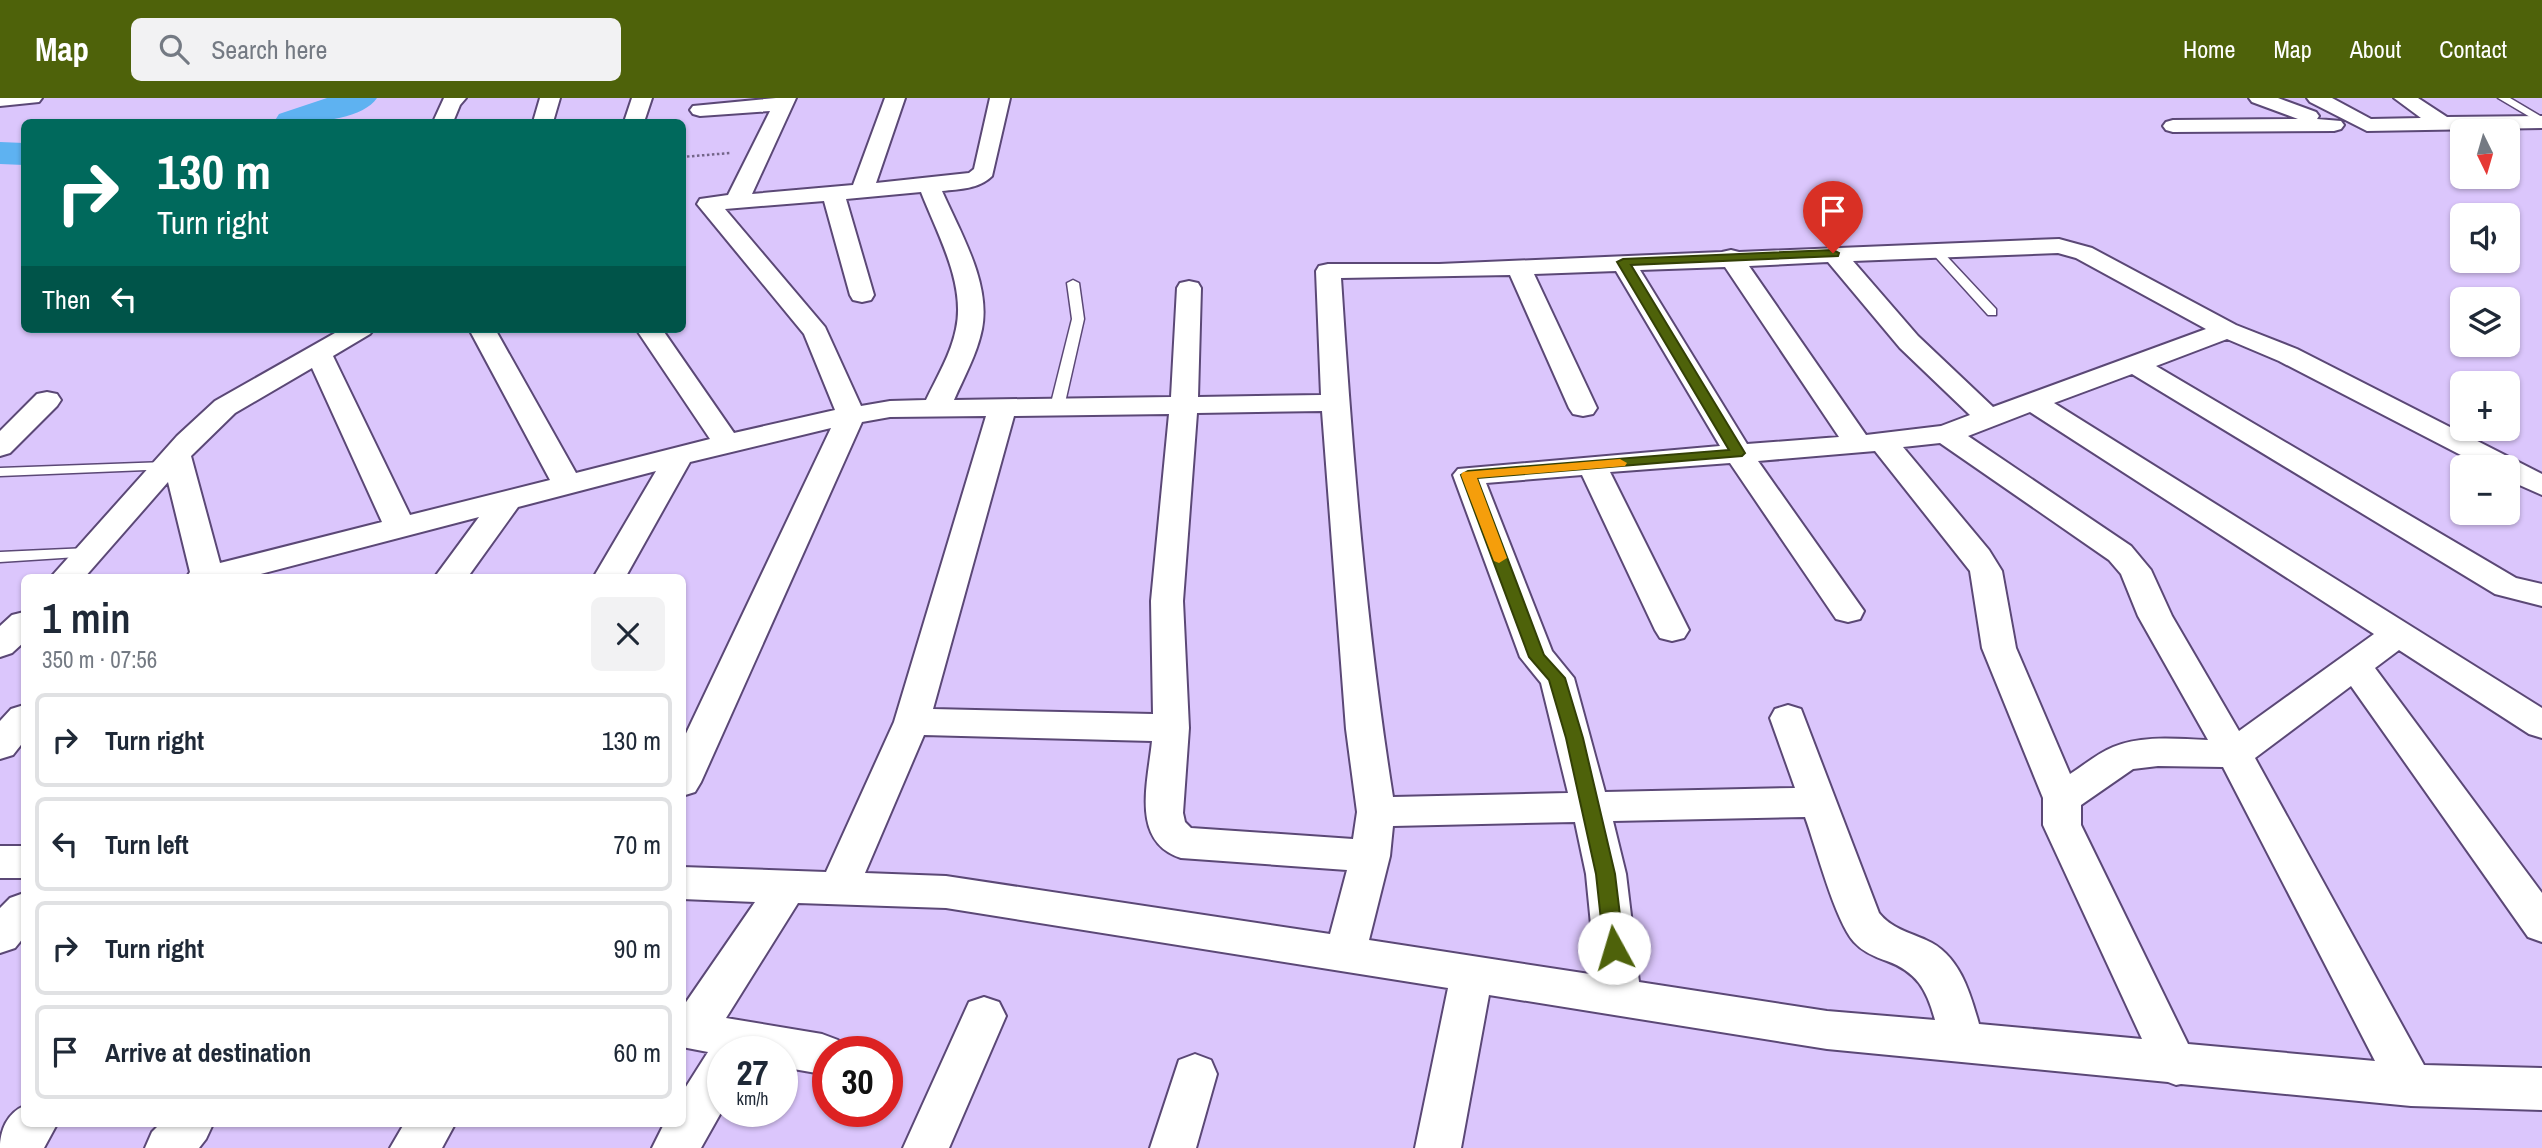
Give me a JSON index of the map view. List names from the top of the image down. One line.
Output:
{"north":"bottom","page":{"header":"Map","search":"Search here","nav":["Home","Map","About","Contact"],"map_buttons":["+","−"],"turn":["130 m","Turn right"],"then":"Then","heading":["1 min","350 m · 07:56"],"list":[{"name":"Turn right","value":"130 m"},{"name":"Turn left","value":"70 m"},{"name":"Turn right","value":"90 m"},{"name":"Arrive at destination","value":"60 m"}],"speed":"27 km/h","limit":"30"}}
